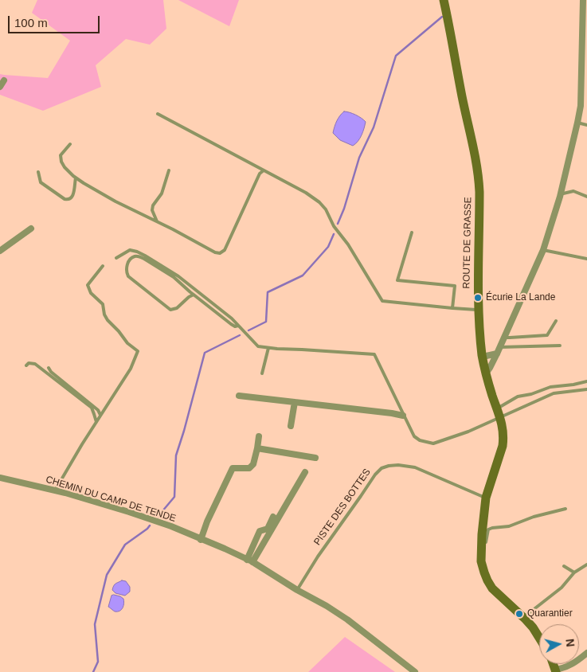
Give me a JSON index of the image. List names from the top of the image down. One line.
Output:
{"streets":{"street":["ROUTE DE GRASSE","CHEMIN DU CAMP DE TENDE"],"lane":["PISTE DES BOTTES"]},"crossings":[["ROUTE DE GRASSE","PISTE DES BOTTES"],["CHEMIN DU CAMP DE TENDE","PISTE DES BOTTES"]],"places":["Écurie La Lande","Quarantier"],"scale_bar":"100 m","north":"right"}
